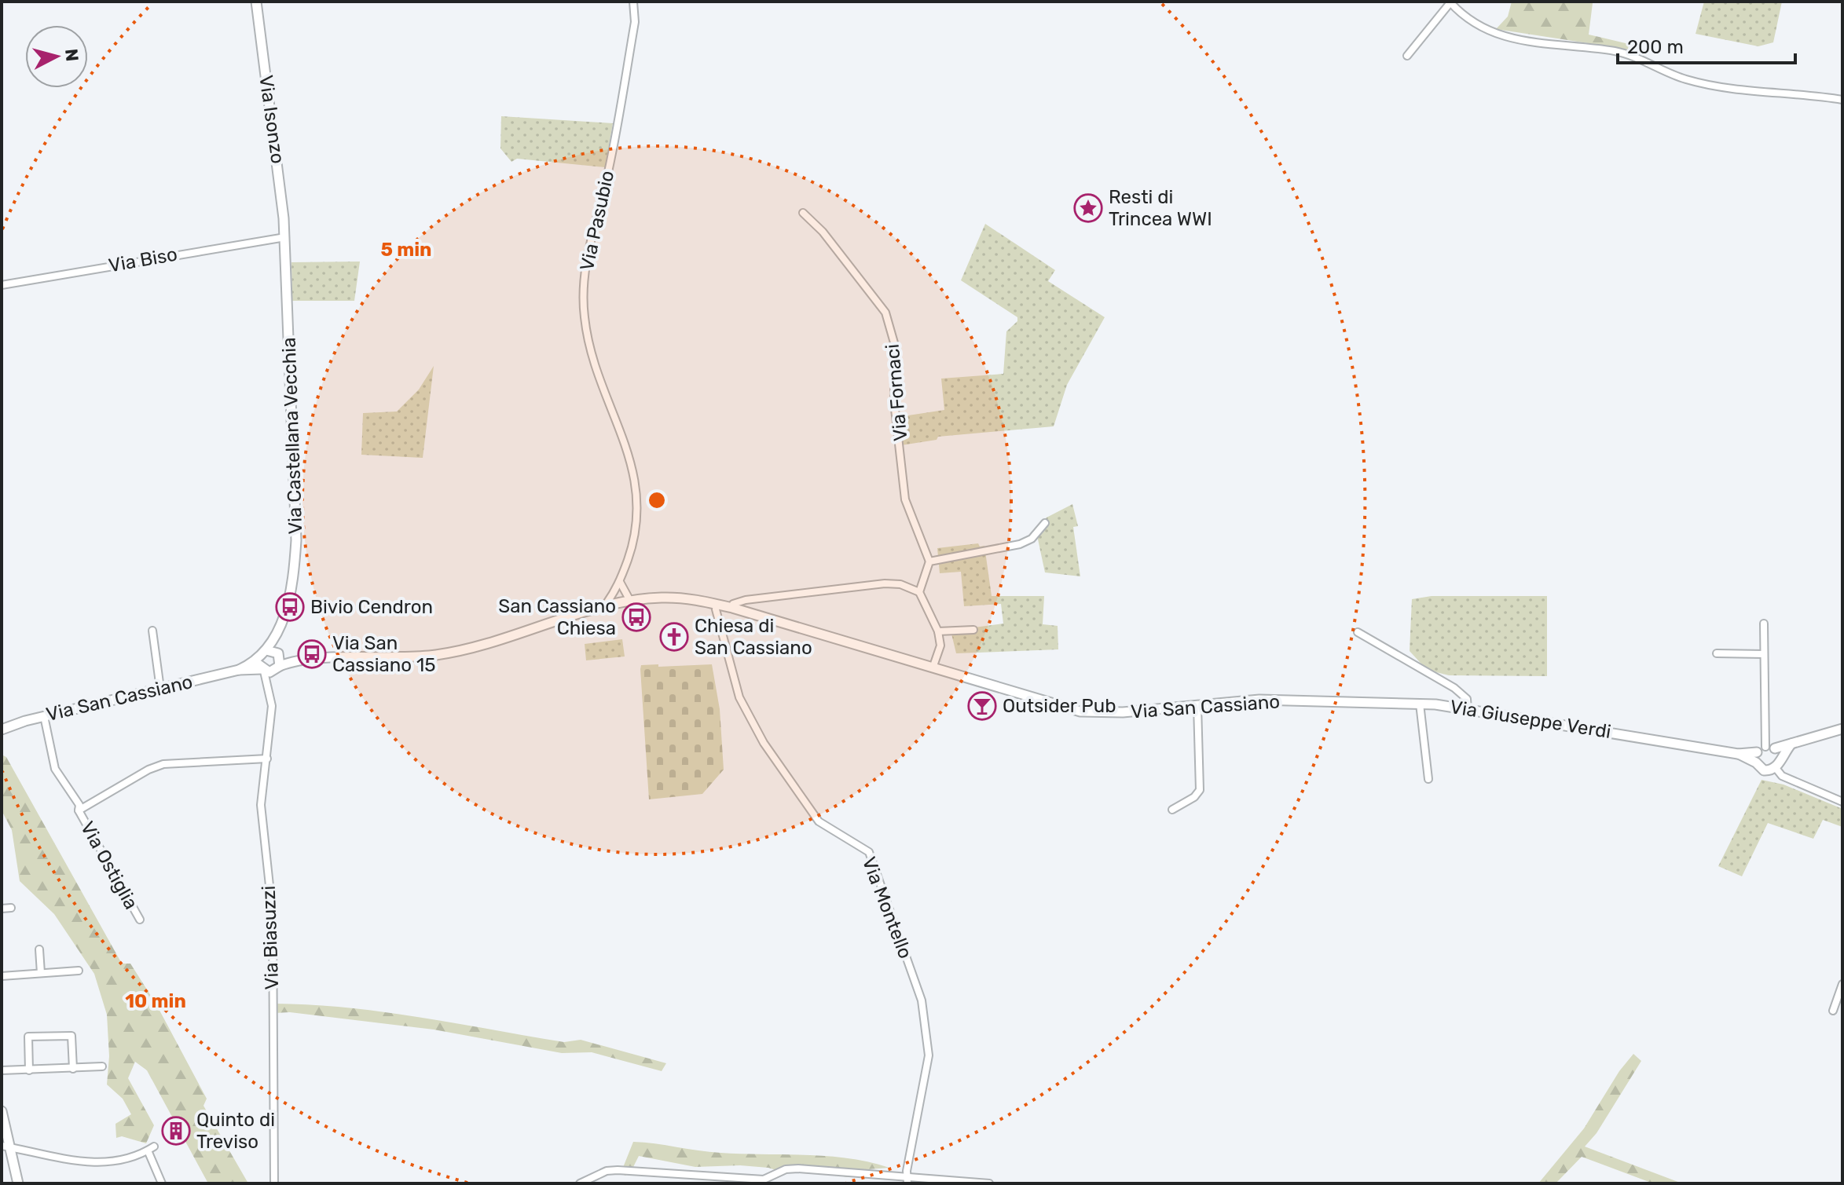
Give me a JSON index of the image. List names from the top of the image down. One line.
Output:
{"streets":{"main road":["Via Isonzo","Via Castellana Vecchia","Via San Cassiano","Via Giuseppe Verdi"],"street":["Via Pasubio","Via Biso","Via Fornaci","Via Ostiglia","Via Montello","Via Biasuzzi"]},"crossings":[["Via Isonzo","Via Biso"],["Via Isonzo","Via Castellana Vecchia"],["Via Pasubio","Via San Cassiano"],["Via Biso","Via Castellana Vecchia"],["Via Castellana Vecchia","Via San Cassiano"],["Via Castellana Vecchia","Via Biasuzzi"],["Via San Cassiano","Via Giuseppe Verdi"],["Via San Cassiano","Via Ostiglia"],["Via San Cassiano","Via Montello"],["Via San Cassiano","Via Biasuzzi"],["Via Ostiglia","Via Biasuzzi"]],"places":{"place":["Resti di Trincea WWI"],"bus stop":["Bivio Cendron","San Cassiano Chiesa","Via San Cassiano 15"],"church":["Chiesa di San Cassiano"],"bar":["Outsider Pub"],"building":["Quinto di Treviso"]},"scale_bar":"200 m","north":"right","rings":["5 min","10 min"]}
